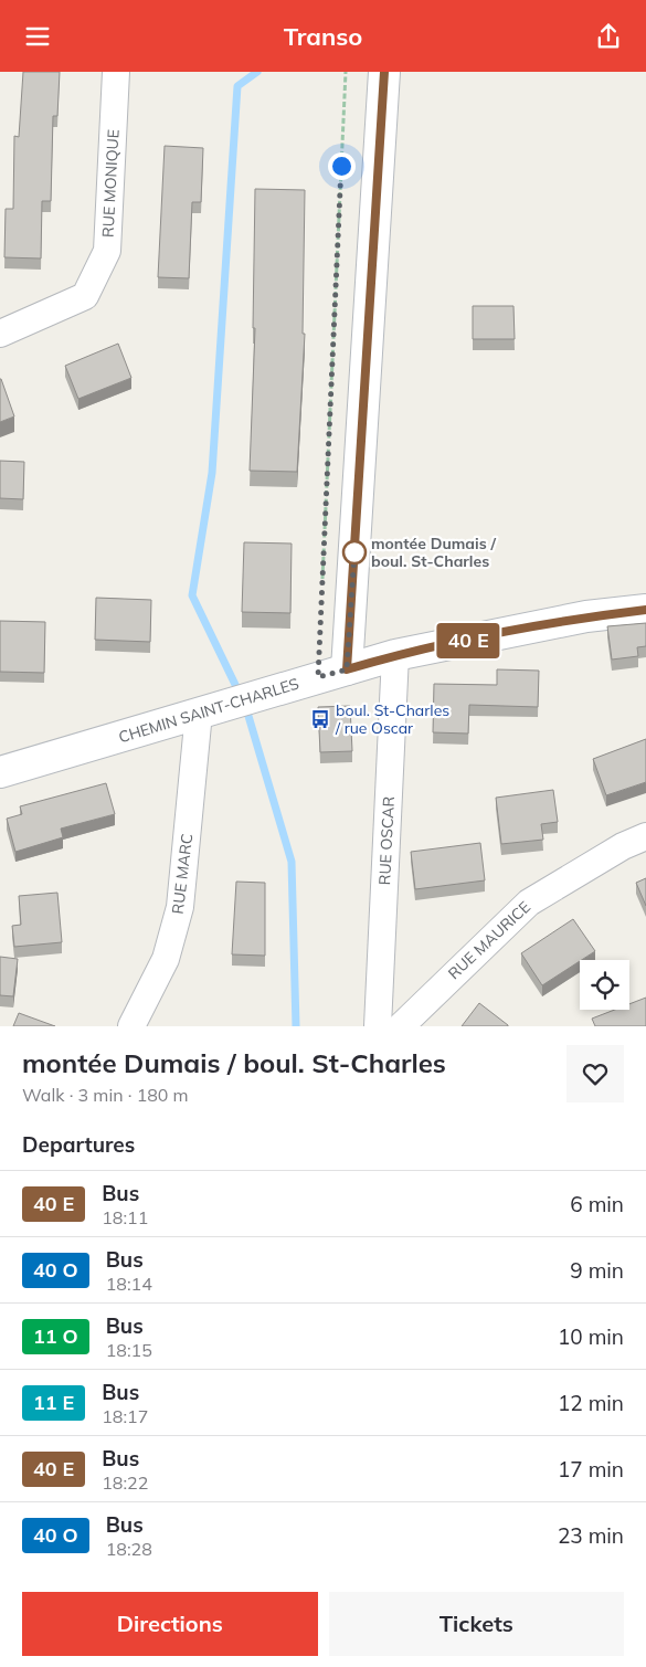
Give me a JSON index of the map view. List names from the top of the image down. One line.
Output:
{"streets":{"main road":["CHEMIN SAINT-CHARLES"],"street":["RUE MONIQUE","RUE OSCAR","RUE MARC","RUE MAURICE"]},"crossings":[["CHEMIN SAINT-CHARLES","RUE OSCAR"],["CHEMIN SAINT-CHARLES","RUE MARC"]],"places":{"other":["montée Dumais / boul. St-Charles"],"bus stop":["boul. St-Charles / rue Oscar"]},"page":{"header":"Transo","on_map":"40 E","heading":[["montée Dumais / boul. St-Charles","Walk · 3 min · 180 m"],"Departures"],"list":[{"mark":"40 E","name":"Bus","note":"18:11","value":"6 min"},{"mark":"40 O","name":"Bus","note":"18:14","value":"9 min"},{"mark":"11 O","name":"Bus","note":"18:15","value":"10 min"},{"mark":"11 E","name":"Bus","note":"18:17","value":"12 min"},{"mark":"40 E","name":"Bus","note":"18:22","value":"17 min"},{"mark":"40 O","name":"Bus","note":"18:28","value":"23 min"}],"buttons":["Directions","Tickets"]}}
